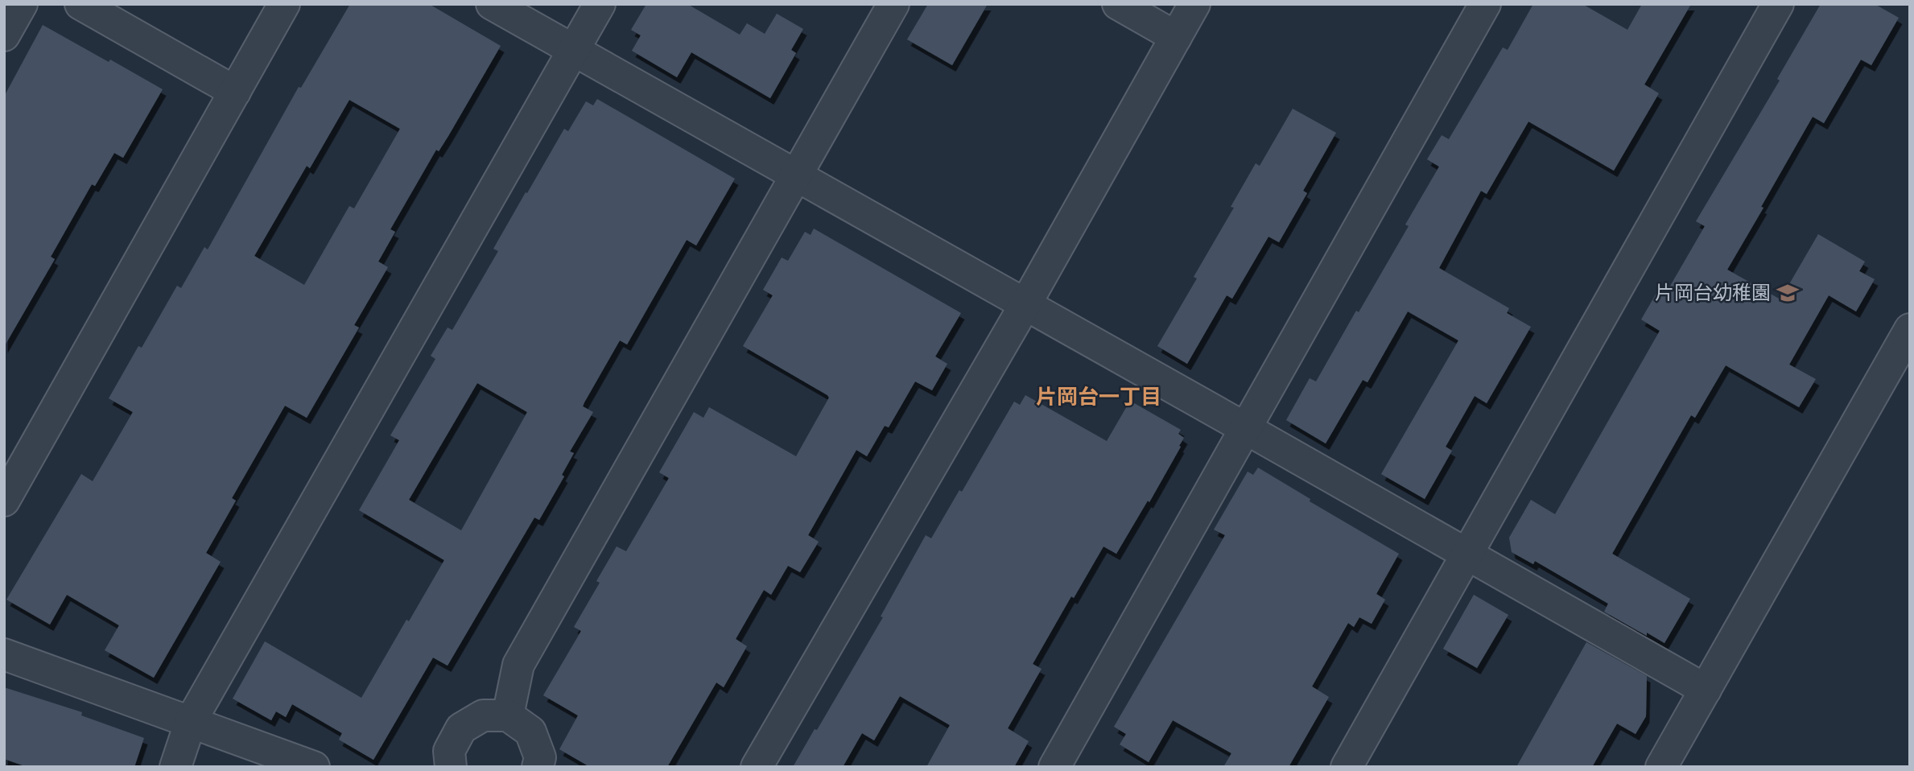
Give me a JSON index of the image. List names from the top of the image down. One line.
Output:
{"districts":["片岡台一丁目"],"places":{"school or university":["片岡台幼稚園"]}}
